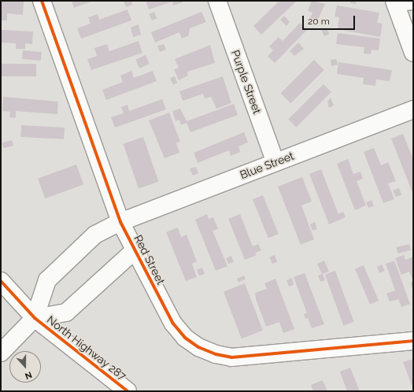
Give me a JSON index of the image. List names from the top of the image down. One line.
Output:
{"streets":{"main road":["Purple Street","Blue Street","Red Street","North Highway 287"]},"crossings":[["Purple Street","Blue Street"],["Blue Street","Red Street"],["Blue Street","North Highway 287"]],"scale_bar":"20 m","north":"bottom"}
